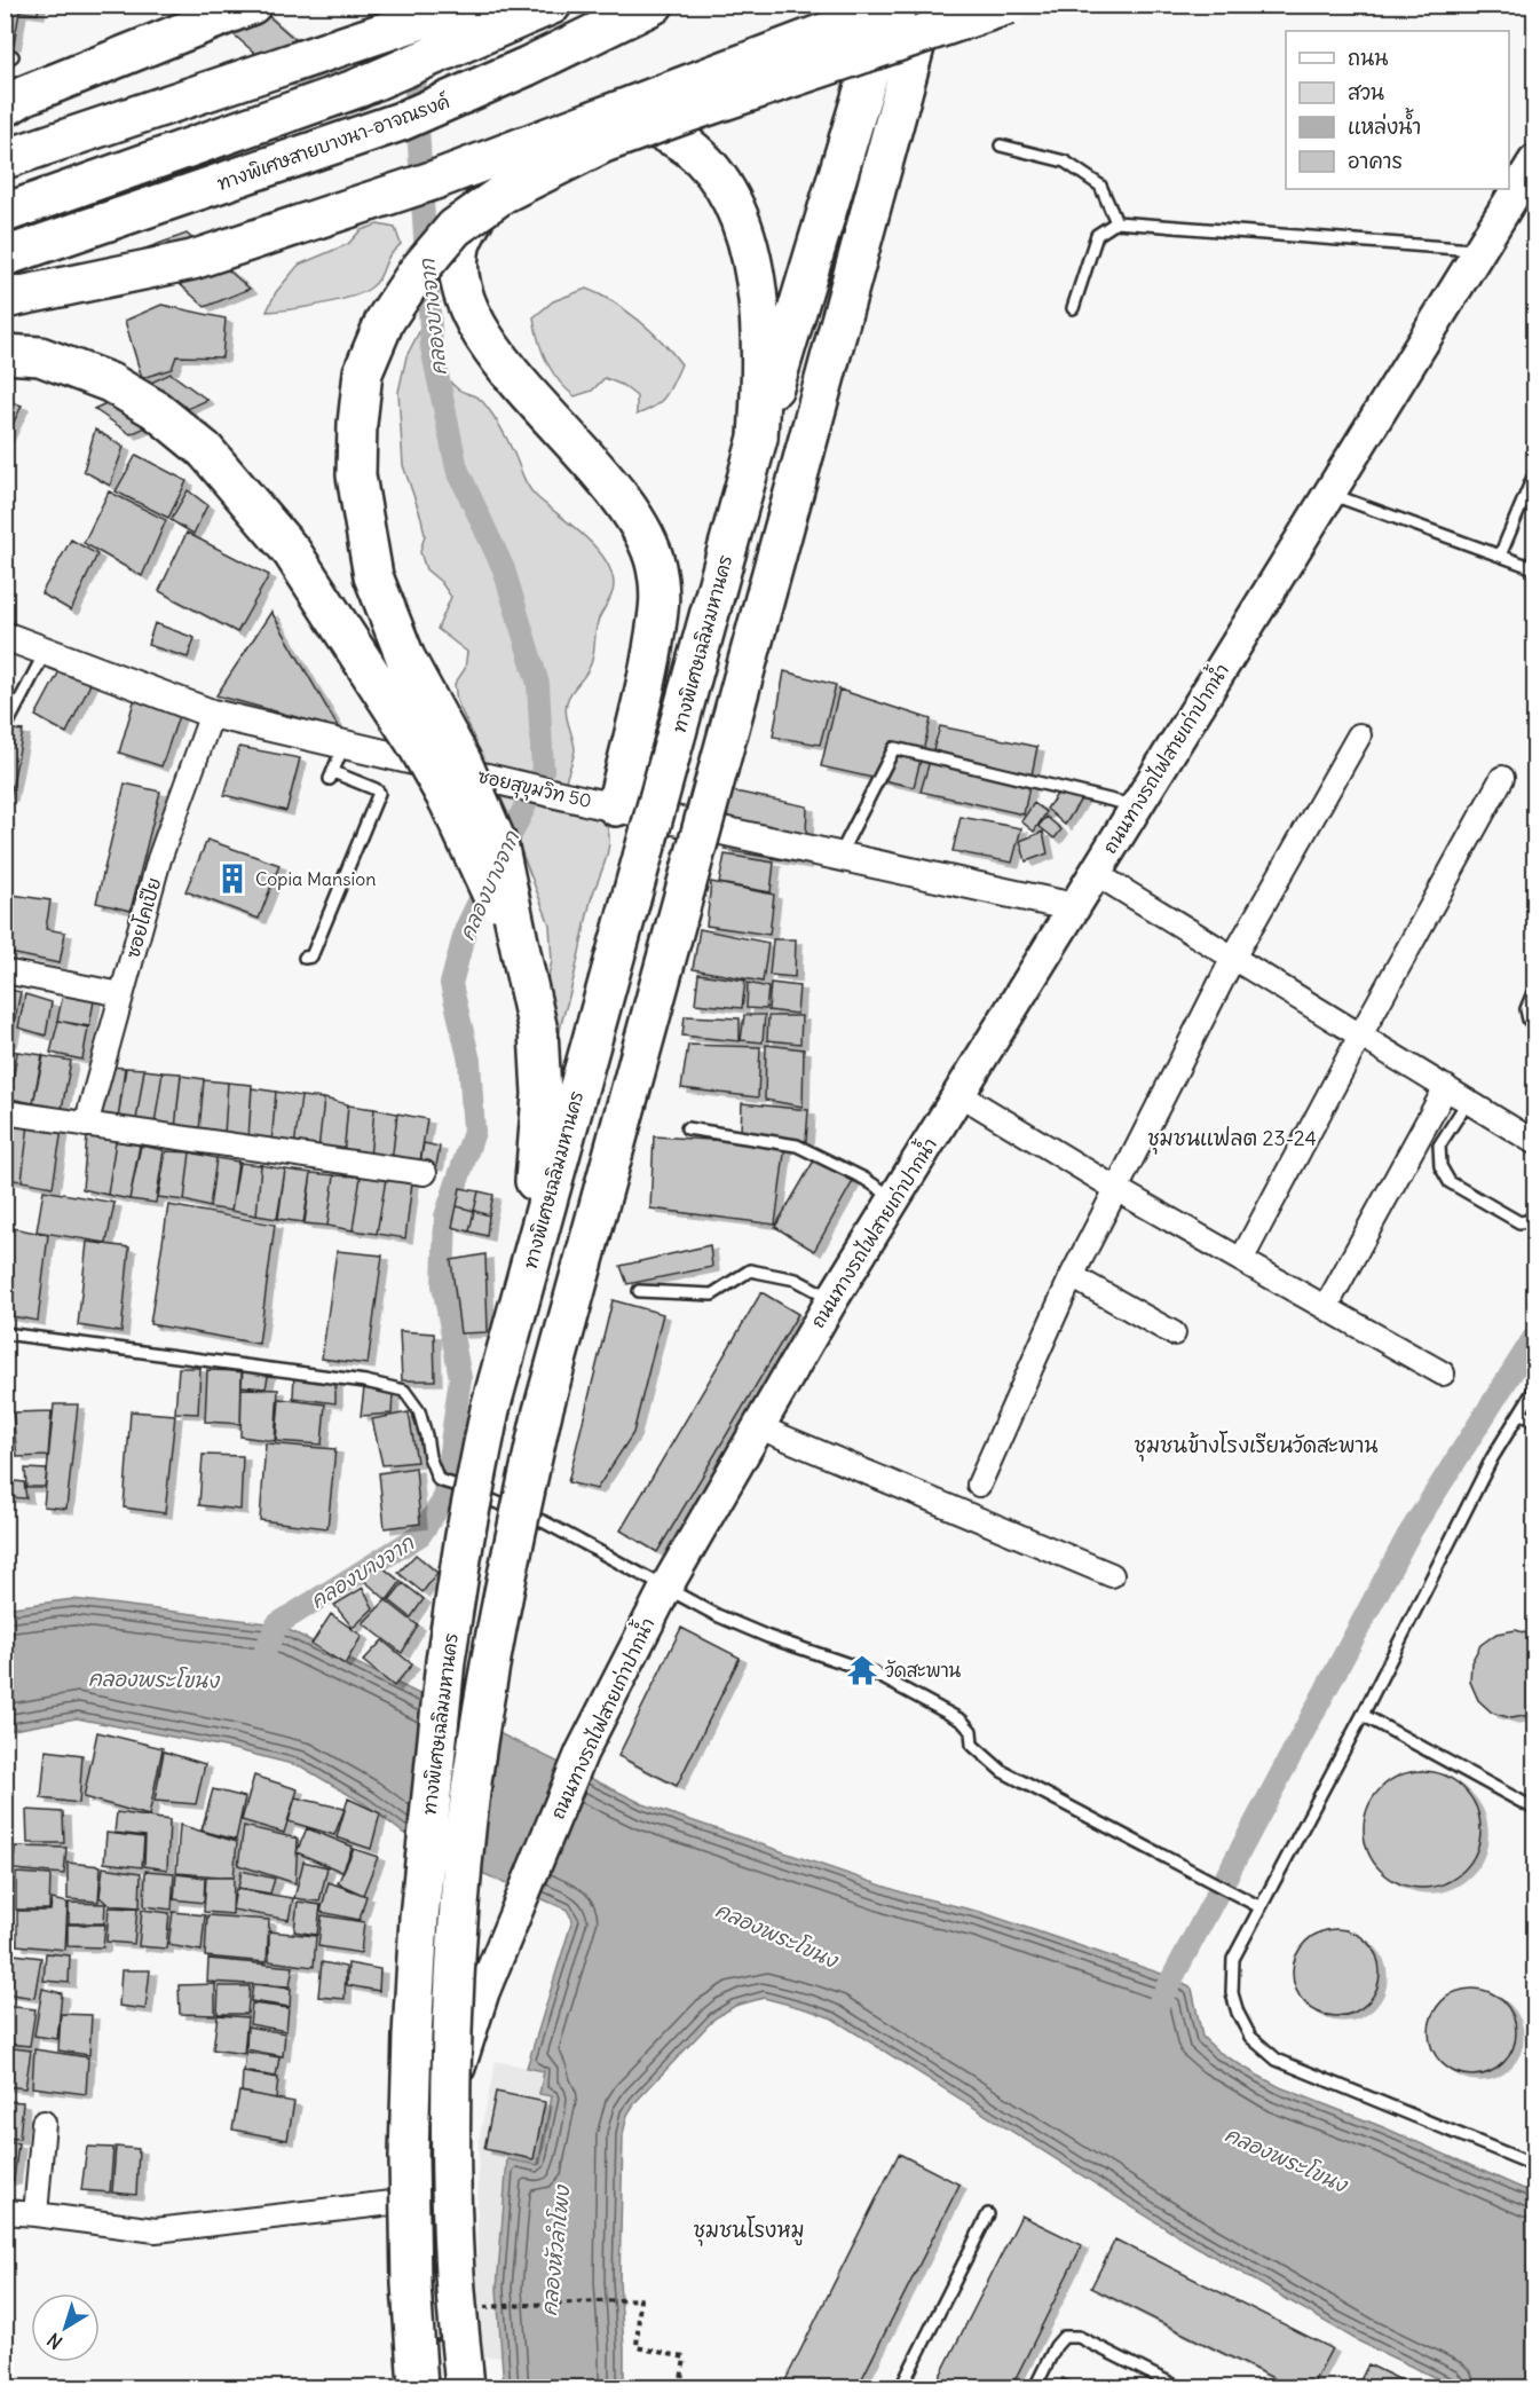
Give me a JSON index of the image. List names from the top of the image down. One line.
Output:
{"streets":{"highway":["ทางพิเศษสายบางนา-อาจณรงค์","ทางพิเศษเฉลิมมหานคร"],"main road":["ถนนทางรถไฟสายเก่าปากน้ำ"],"street":["ซอยสุขุมวิท 50","ซอยโคเปีย"]},"crossings":[["ทางพิเศษเฉลิมมหานคร","ถนนทางรถไฟสายเก่าปากน้ำ"],["ถนนทางรถไฟสายเก่าปากน้ำ","ซอยสุขุมวิท 50"],["ซอยสุขุมวิท 50","ซอยโคเปีย"]],"districts":["ชุมชนแฟลต 23-24","ชุมชนข้างโรงเรียนวัดสะพาน","ชุมชนโรงหมู"],"water":["คลองบางจาก","คลองพระโขนง","คลองหัวลำโพง"],"places":{"building":["Copia Mansion"],"temple":["วัดสะพาน"]},"legend":["ถนน","สวน","แหล่งน้ำ","อาคาร"],"north":"bottom left"}
